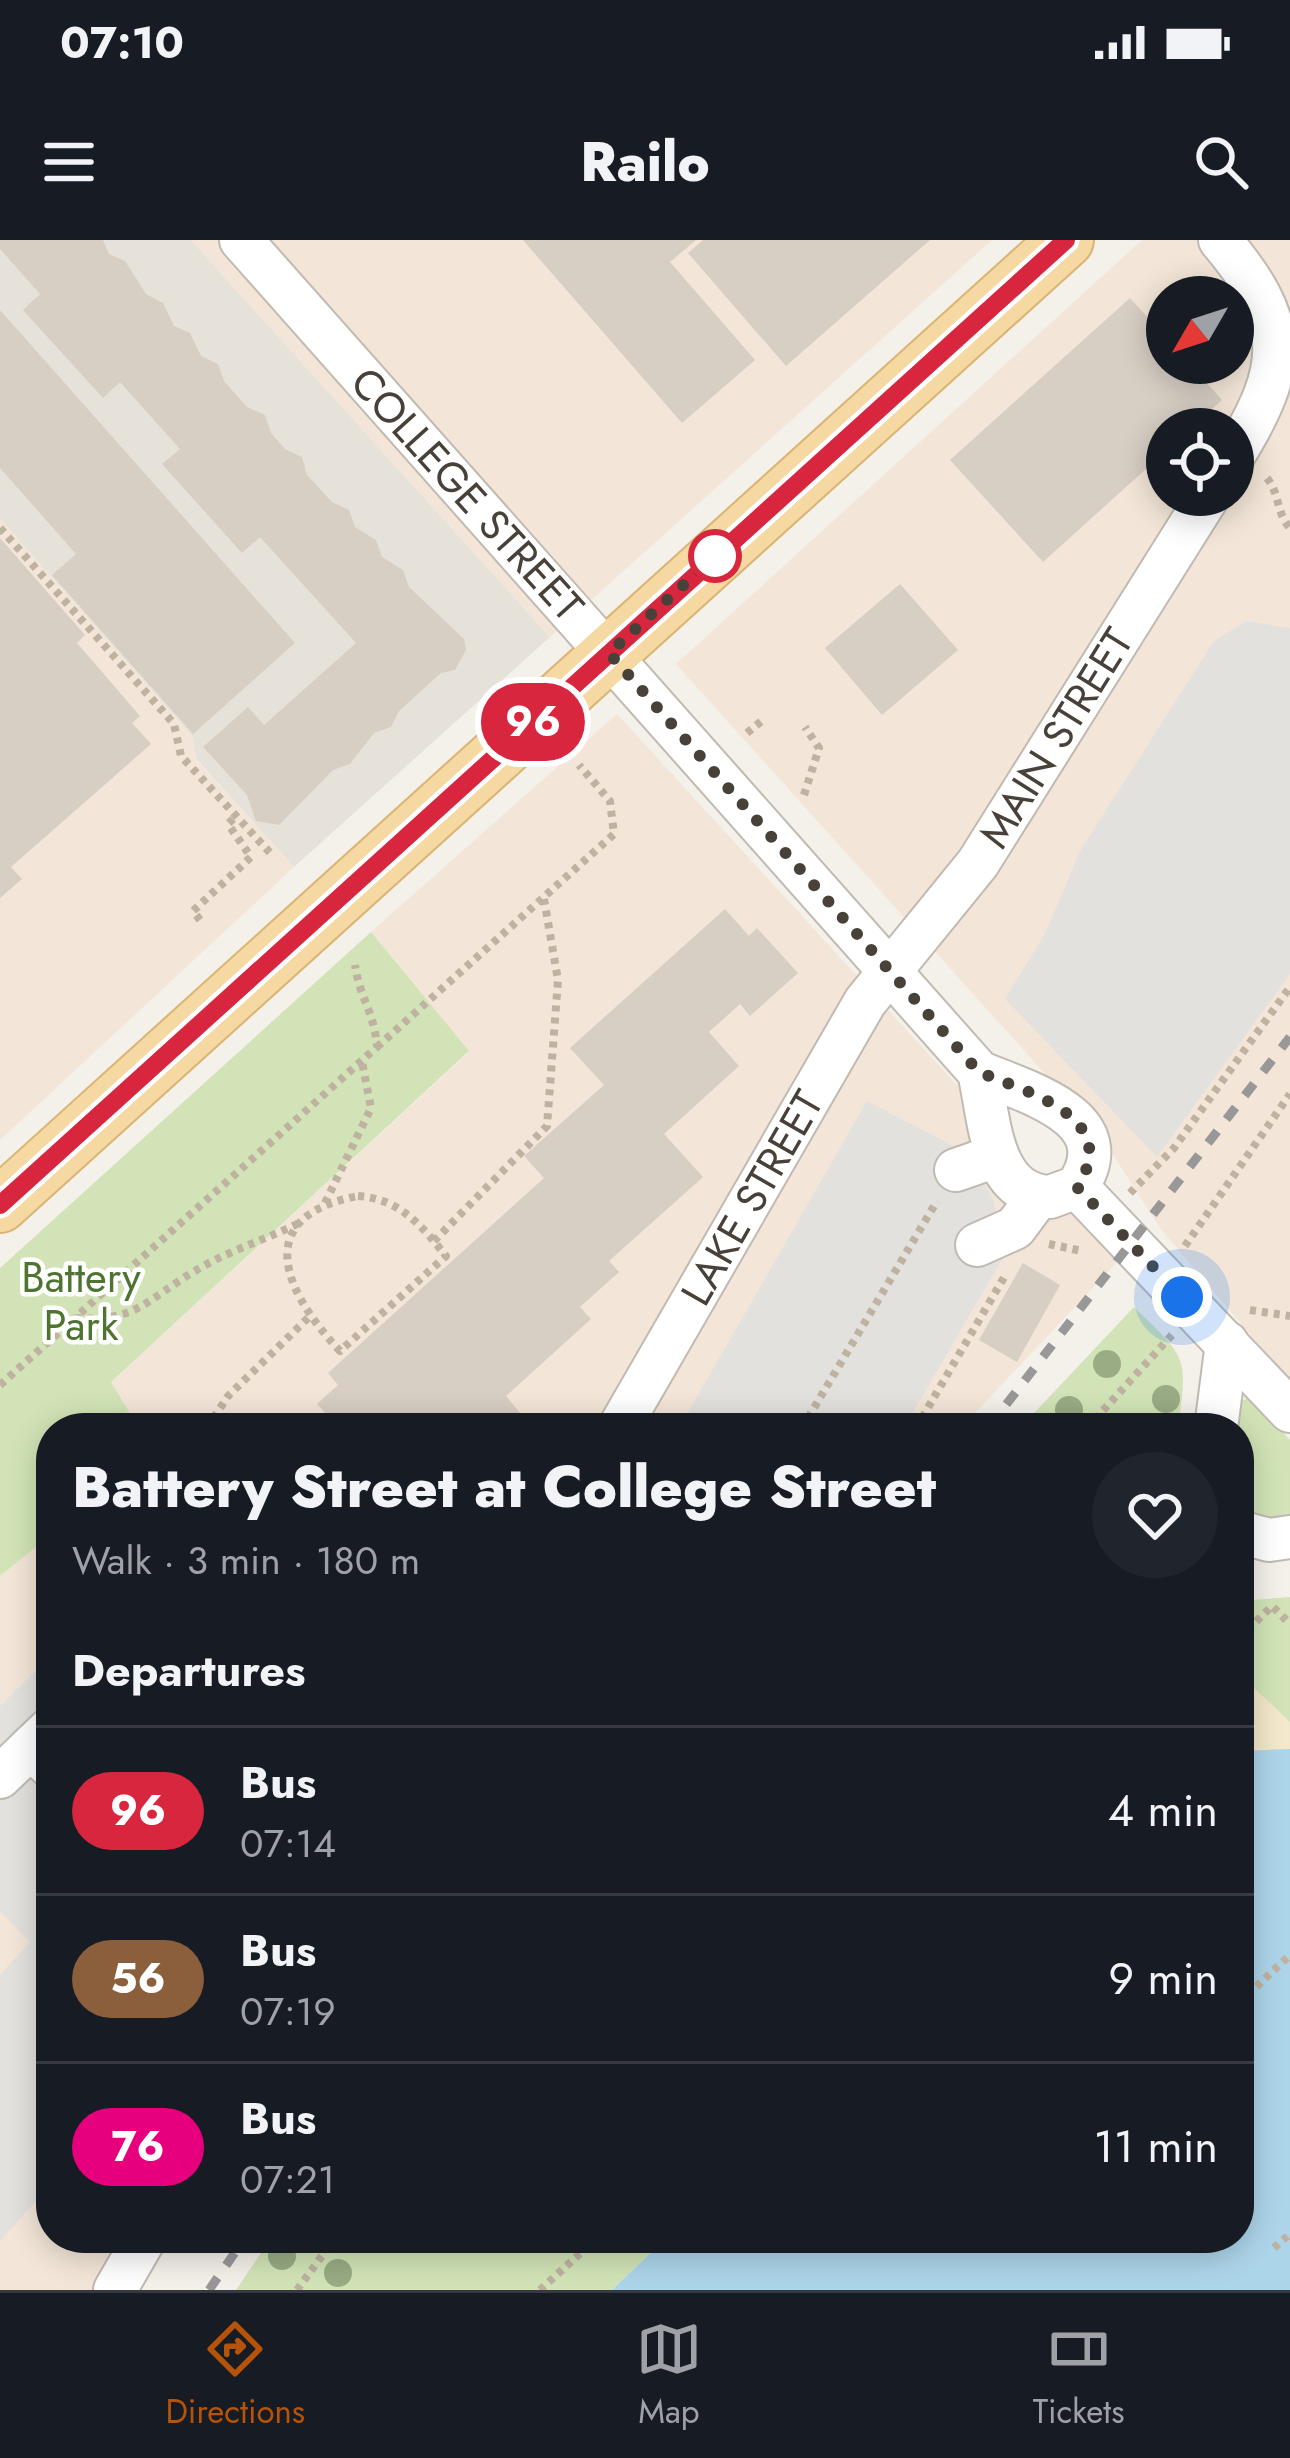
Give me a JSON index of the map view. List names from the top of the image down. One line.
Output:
{"streets":{"street":["COLLEGE STREET","MAIN STREET","LAKE STREET"]},"crossings":[["COLLEGE STREET","MAIN STREET"],["COLLEGE STREET","LAKE STREET"],["MAIN STREET","LAKE STREET"]],"parks":["Battery Park"],"lines":["bus line 96"],"north":"bottom left","page":{"status":"07:10","header":"Railo","on_map":"96","heading":[["Battery Street at College Street","Walk · 3 min · 180 m"],"Departures"],"list":[{"mark":"96","name":"Bus","note":"07:14","value":"4 min"},{"mark":"56","name":"Bus","note":"07:19","value":"9 min"},{"mark":"76","name":"Bus","note":"07:21","value":"11 min"}],"tabs":["Directions","Map","Tickets"]}}
